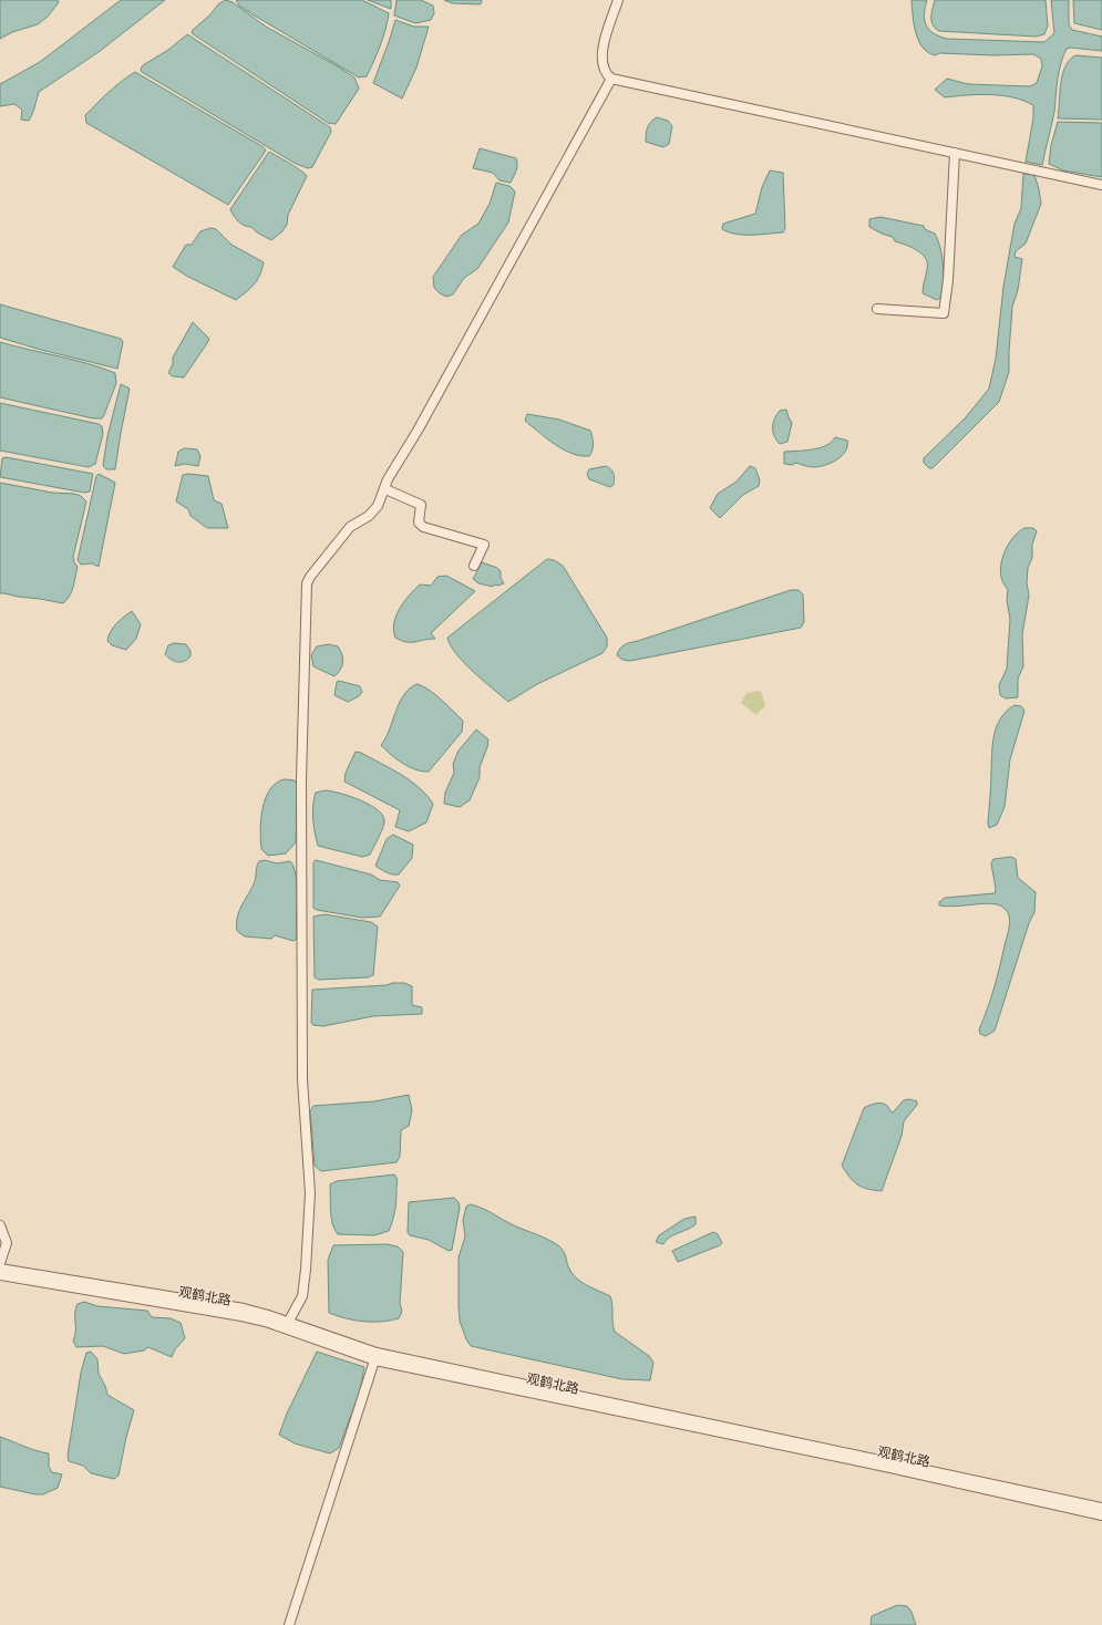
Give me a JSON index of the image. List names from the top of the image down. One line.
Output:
{"streets":{"street":["观鹤北路"]}}
